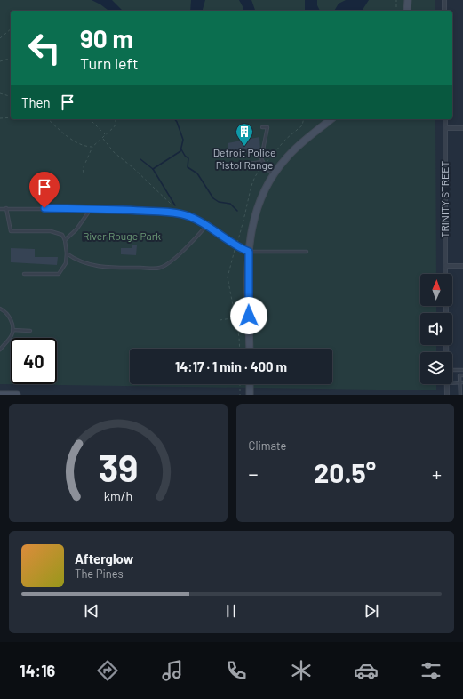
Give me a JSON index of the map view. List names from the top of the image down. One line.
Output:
{"streets":{"street":["TRINITY STREET"]},"parks":["River Rouge Park"],"places":{"building":["Detroit Police Pistol Range"]},"north":"top","page":{"turn":["90 m","Turn left"],"then":"Then","limit":"40","trip":"14:17 · 1 min · 400 m","tile":"Climate","heat":["−","20.5°","+"],"song":["Afterglow","The Pines"],"tabs":"14:16","gauge":["39","km/h"]}}
